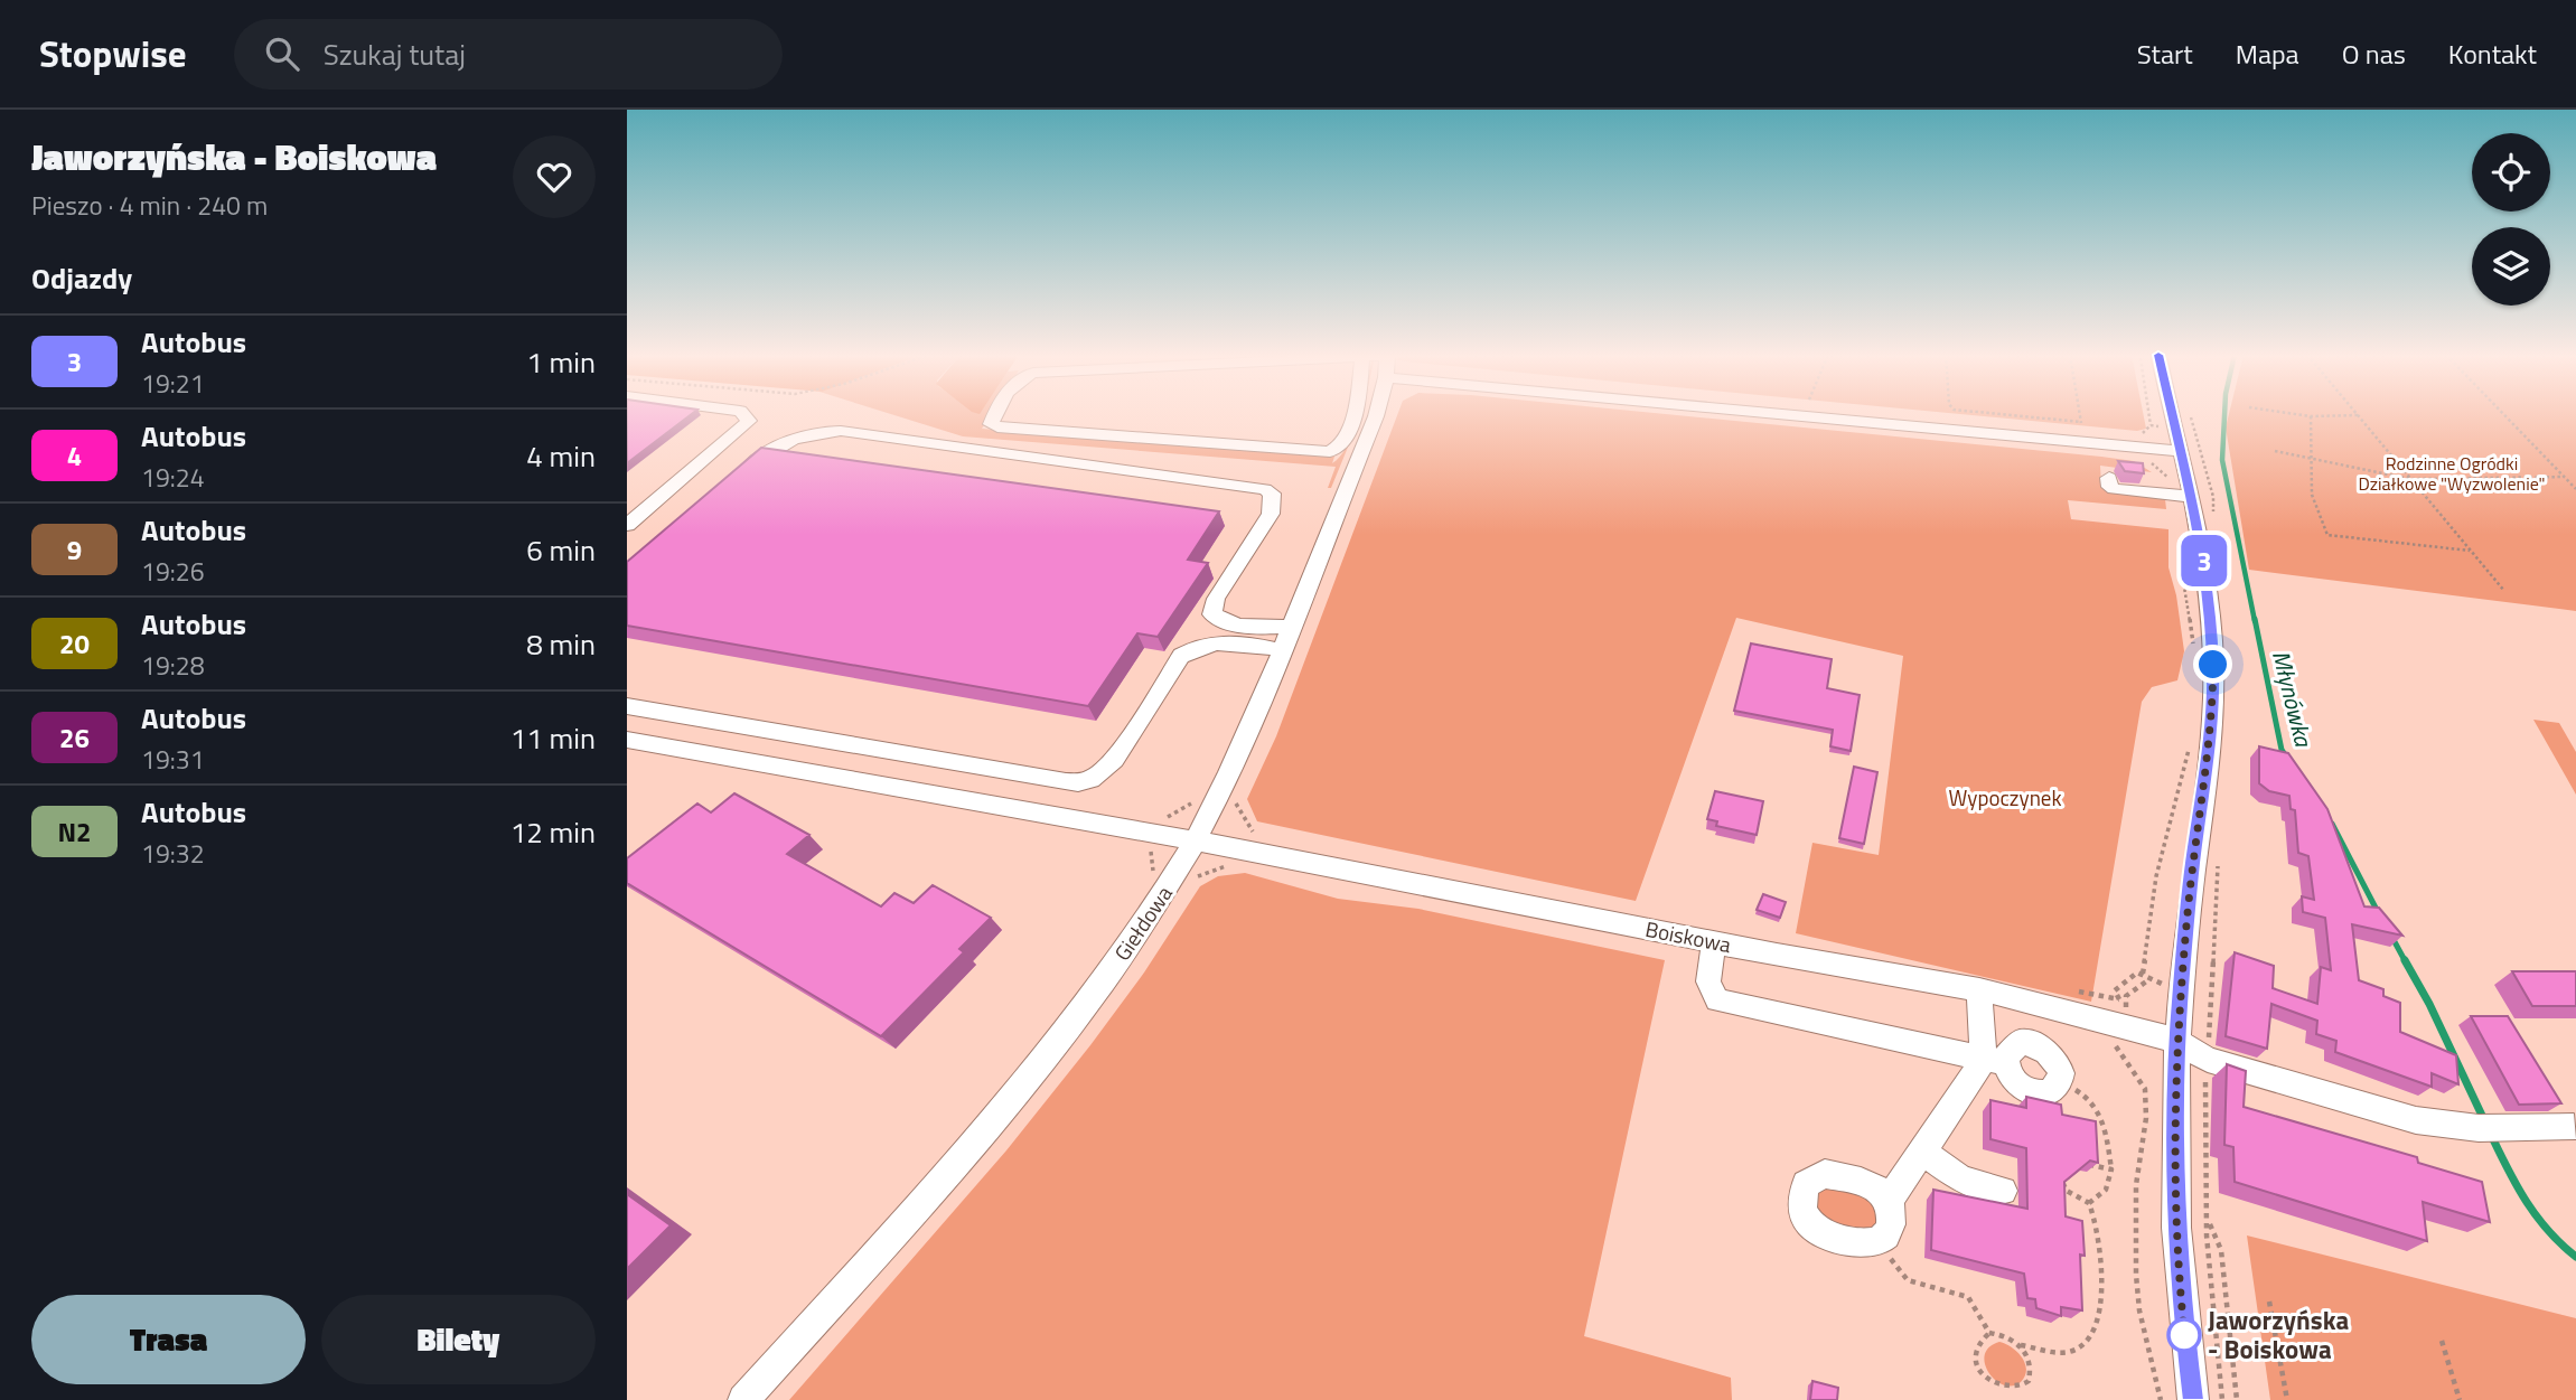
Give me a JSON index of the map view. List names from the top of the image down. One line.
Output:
{"streets":{"street":["Giełdowa","Boiskowa"]},"crossings":[["Giełdowa","Boiskowa"]],"water":["Młynówka"],"parks":["Rodzinne Ogródki Działkowe \"Wyzwolenie\"","Wypoczynek"],"places":["Jaworzyńska - Boiskowa"],"lines":["bus line 3"],"page":{"header":"Stopwise","search":"Szukaj tutaj","nav":["Start","Mapa","O nas","Kontakt"],"heading":[["Jaworzyńska - Boiskowa","Pieszo · 4 min · 240 m"],"Odjazdy"],"on_map":"3","list":[{"mark":"3","name":"Autobus","note":"19:21","value":"1 min"},{"mark":"4","name":"Autobus","note":"19:24","value":"4 min"},{"mark":"9","name":"Autobus","note":"19:26","value":"6 min"},{"mark":"20","name":"Autobus","note":"19:28","value":"8 min"},{"mark":"26","name":"Autobus","note":"19:31","value":"11 min"},{"mark":"N2","name":"Autobus","note":"19:32","value":"12 min"}],"buttons":["Trasa","Bilety"]}}
